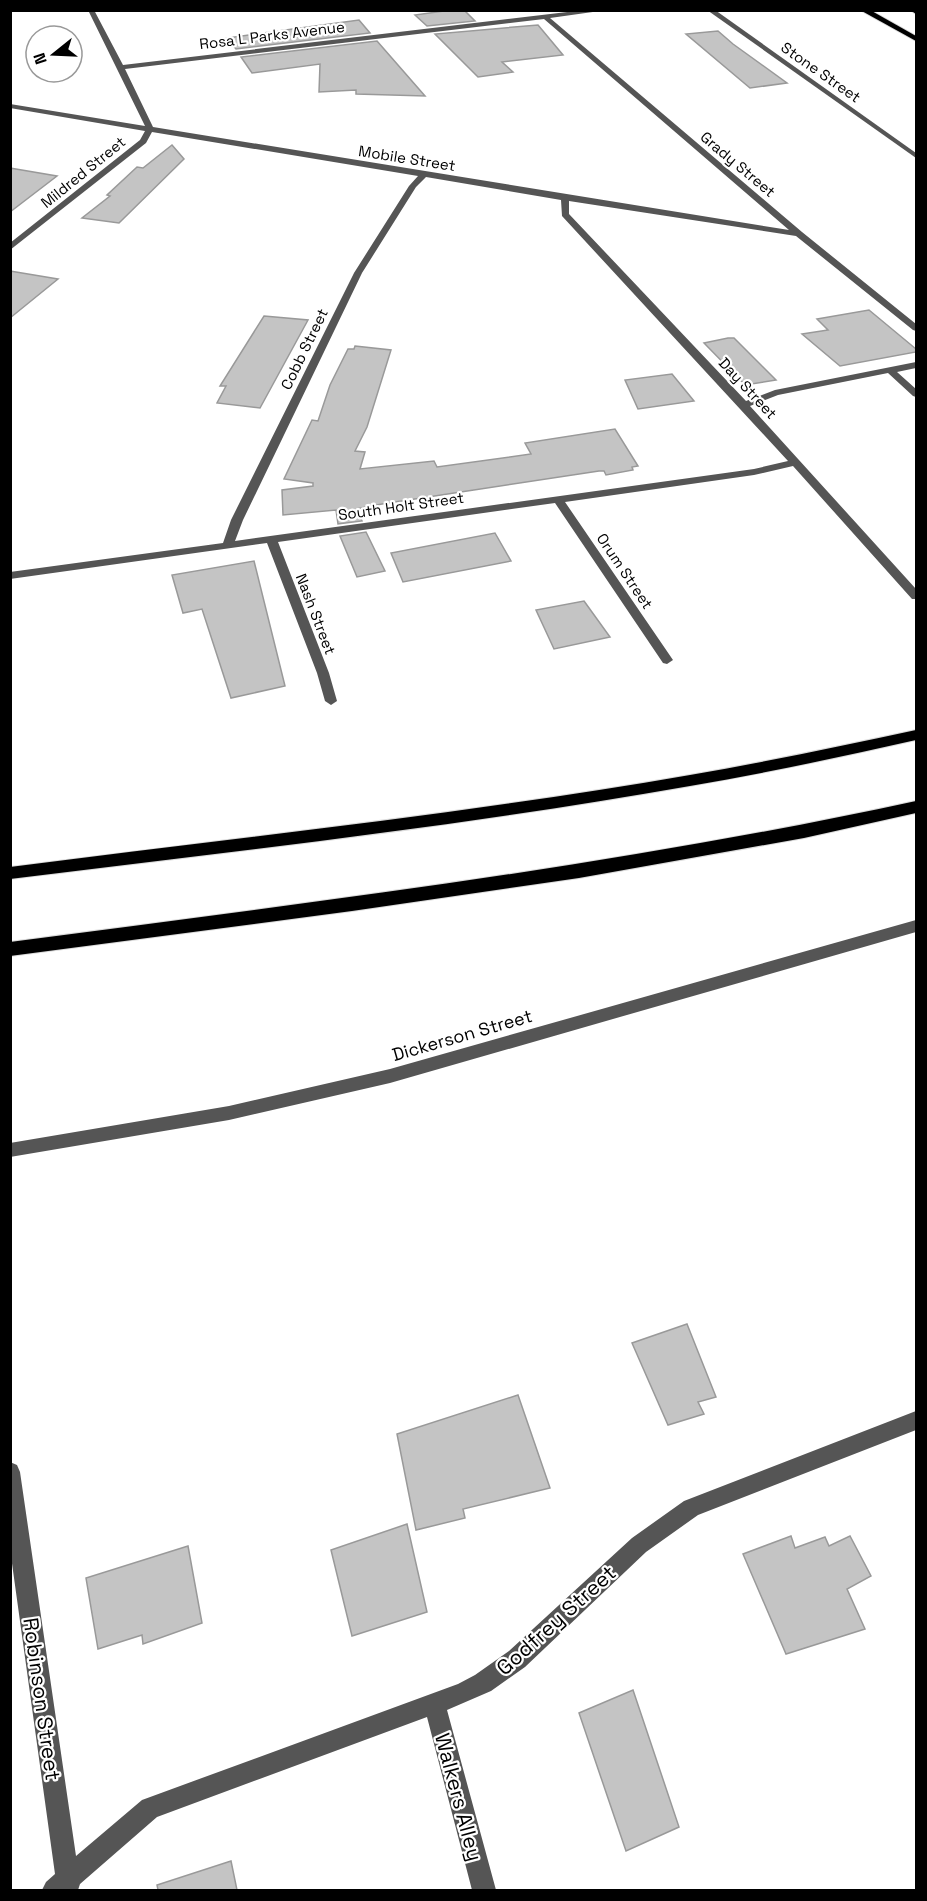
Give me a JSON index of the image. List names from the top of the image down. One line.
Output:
{"streets":{"street":["Rosa L Parks Avenue","Stone Street","Mobile Street","Grady Street","Mildred Street","Cobb Street","Day Street","South Holt Street","Orum Street","Nash Street","Dickerson Street","Godfrey Street","Robinson Street","Walkers Alley"]},"crossings":[["Rosa L Parks Avenue","Grady Street"],["Rosa L Parks Avenue","Mildred Street"],["Mobile Street","Grady Street"],["Mobile Street","Mildred Street"],["Mobile Street","Cobb Street"],["Mobile Street","Day Street"],["Cobb Street","South Holt Street"],["Day Street","South Holt Street"],["South Holt Street","Orum Street"],["South Holt Street","Nash Street"],["Godfrey Street","Robinson Street"],["Godfrey Street","Walkers Alley"]],"north":"left"}
